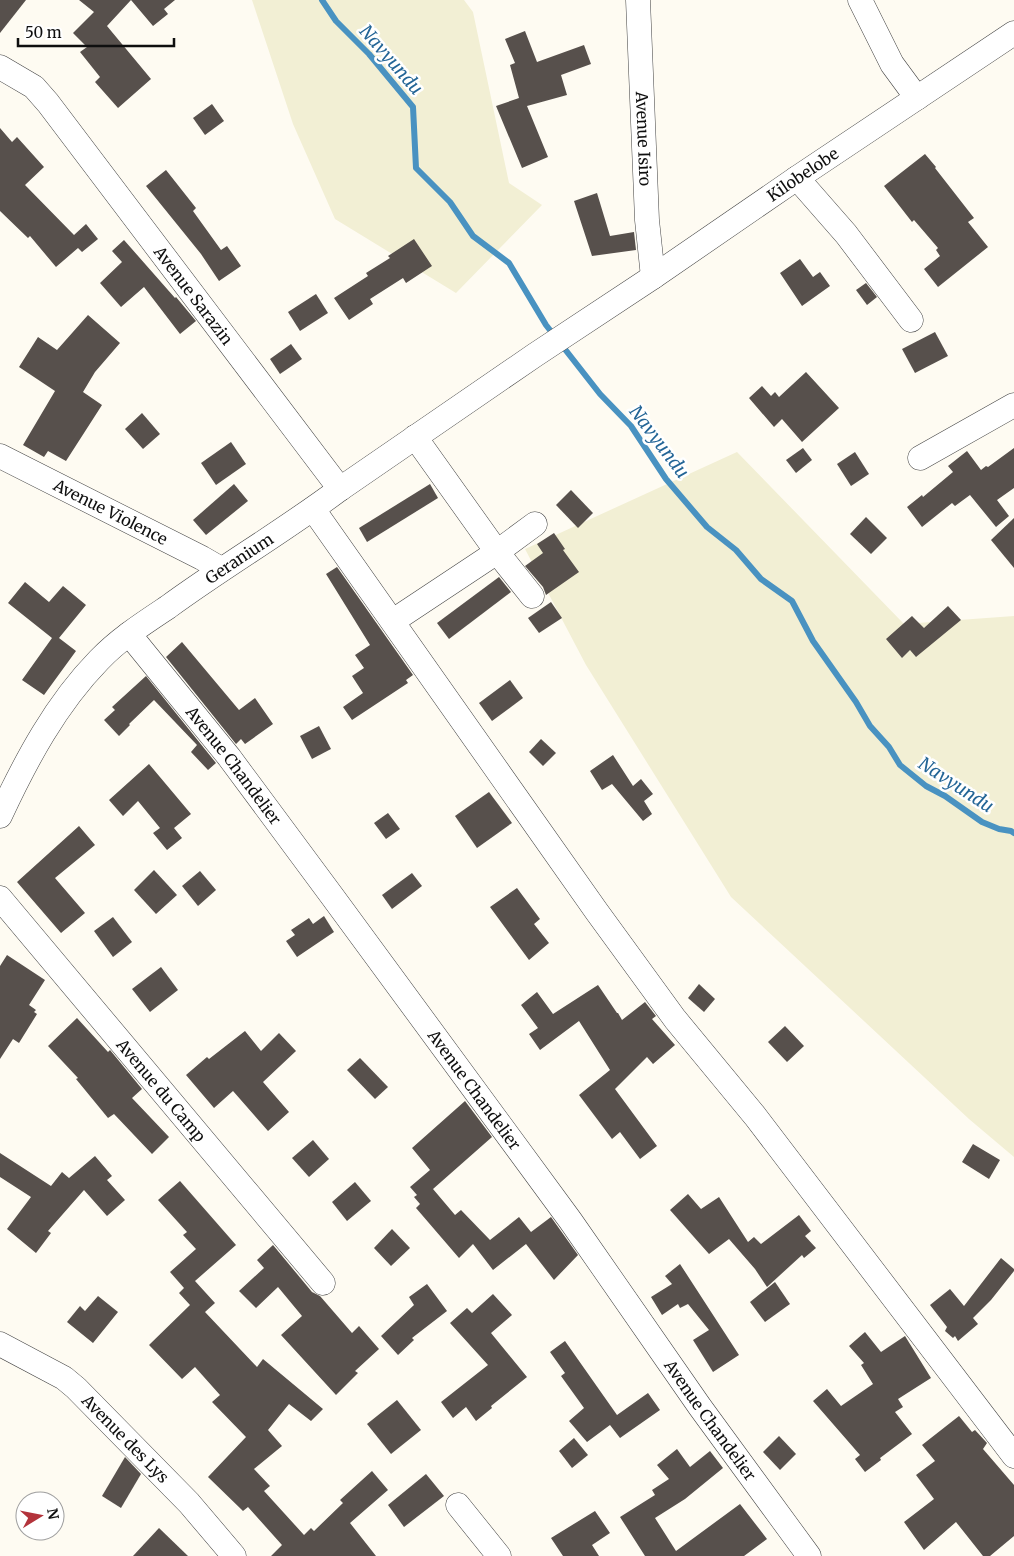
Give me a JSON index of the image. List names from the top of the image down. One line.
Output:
{"streets":{"street":["Avenue Isiro","Kilobelobe","Avenue Sarazin","Avenue Violence","Geranium","Avenue Chandelier","Avenue du Camp","Avenue des Lys"]},"crossings":[["Avenue Isiro","Kilobelobe"],["Kilobelobe","Geranium"],["Avenue Sarazin","Geranium"],["Avenue Violence","Geranium"],["Geranium","Avenue Chandelier"]],"water":["Navyundu"],"scale_bar":"50 m","north":"right"}
